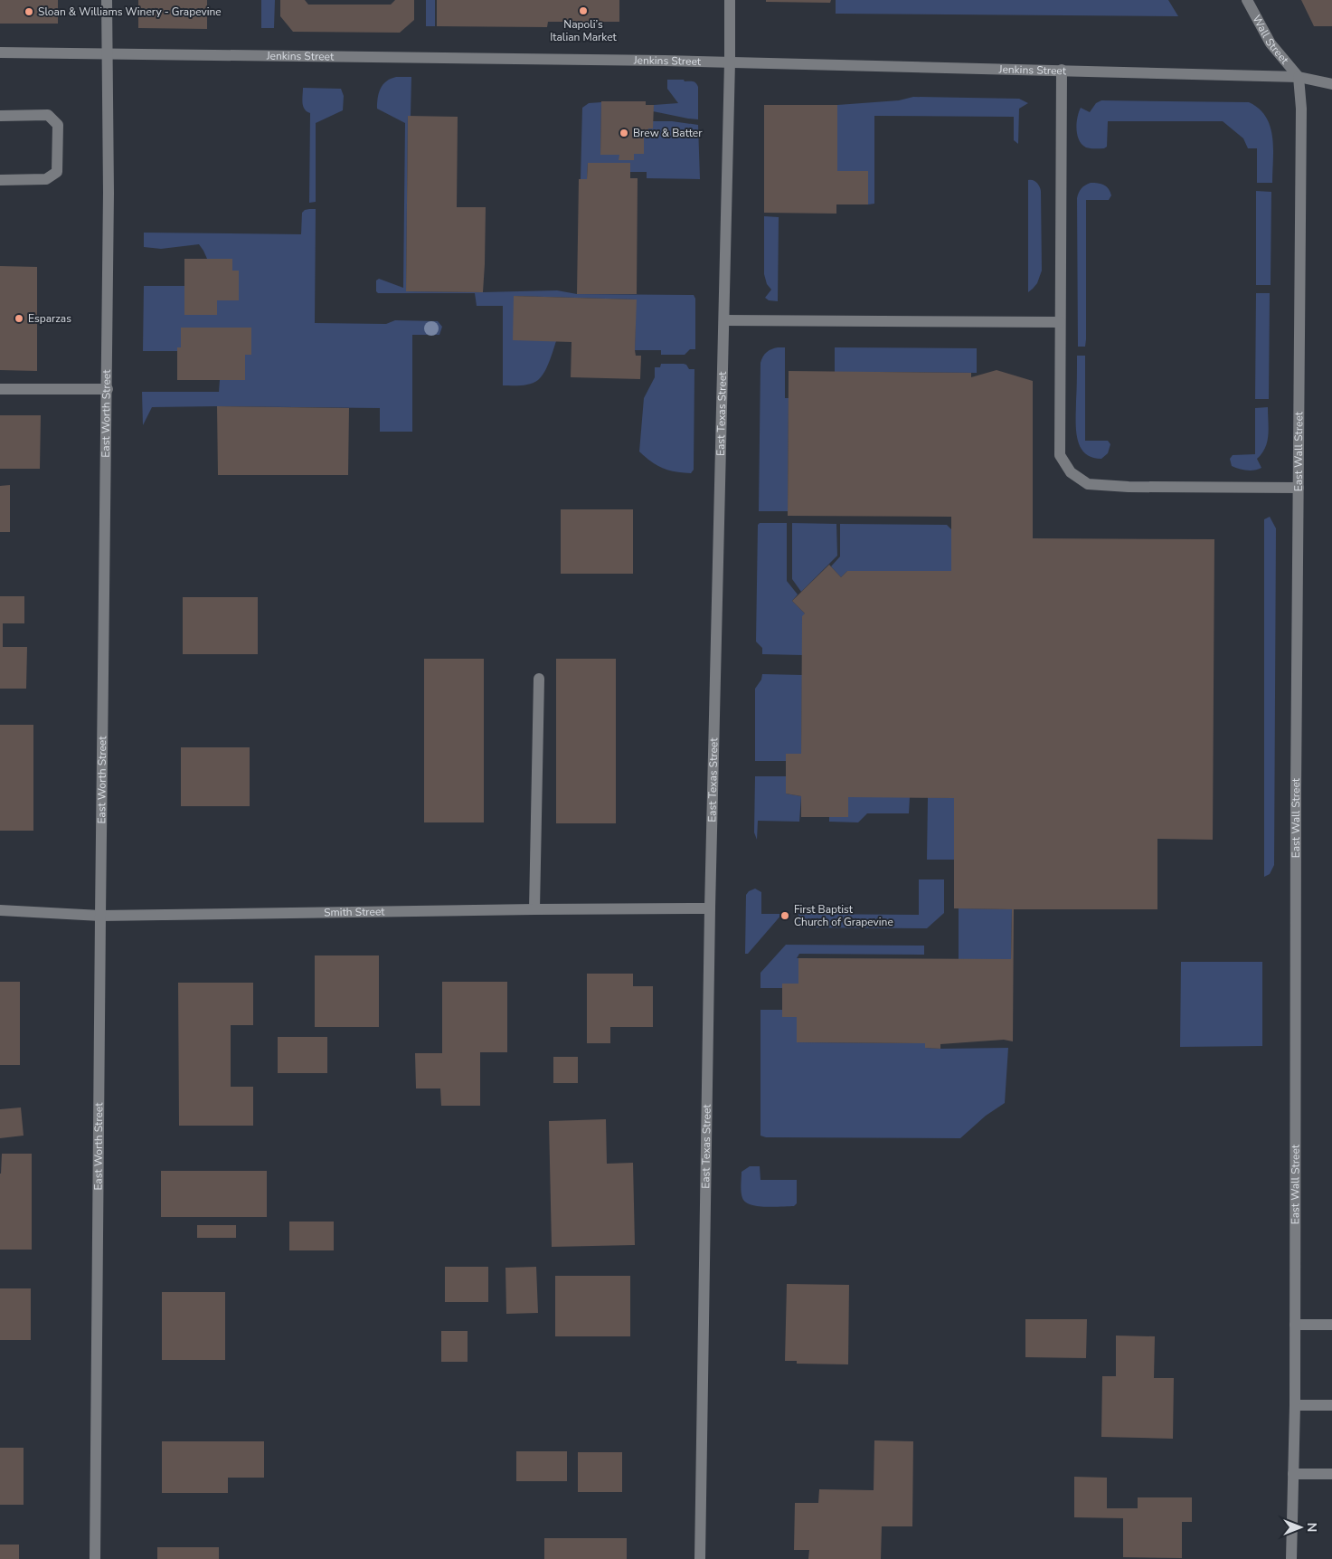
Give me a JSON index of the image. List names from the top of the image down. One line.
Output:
{"streets":{"street":["Wall Street","Jenkins Street","East Worth Street","East Texas Street","East Wall Street","Smith Street"]},"crossings":[["Wall Street","Jenkins Street"],["Wall Street","East Wall Street"],["Jenkins Street","East Worth Street"],["Jenkins Street","East Texas Street"],["Jenkins Street","East Wall Street"],["East Worth Street","Smith Street"],["East Texas Street","Smith Street"]],"places":["Napoli’s Italian Market","Sloan & Williams Winery - Grapevine","Brew & Batter","Esparzas","First Baptist Church of Grapevine"],"north":"right"}
